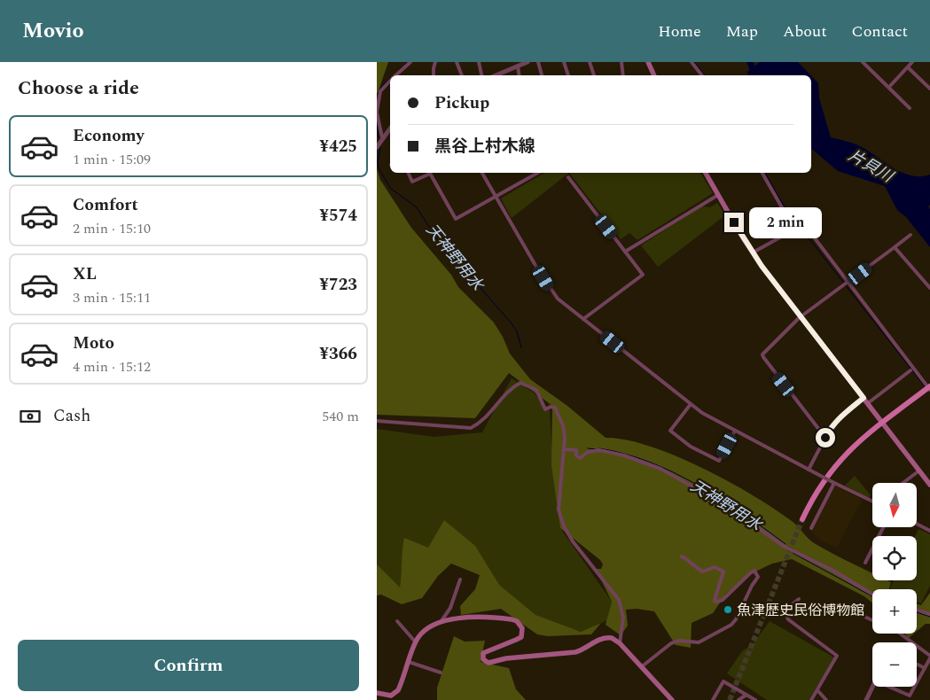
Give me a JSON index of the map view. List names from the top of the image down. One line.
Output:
{"water":["片貝川","天神野用水"],"places":["魚津歴史民俗博物館"],"north":"bottom","page":{"header":"Movio","nav":["Home","Map","About","Contact"],"heading":"Choose a ride","banner":["Pickup","黒谷上村木線"],"list":[{"name":"Economy","note":"1 min · 15:09","value":"¥425"},{"name":"Comfort","note":"2 min · 15:10","value":"¥574"},{"name":"XL","note":"3 min · 15:11","value":"¥723"},{"name":"Moto","note":"4 min · 15:12","value":"¥366"}],"bubble":"2 min","pay":["Cash","540 m"],"map_buttons":["+","−"],"buttons":"Confirm"}}
